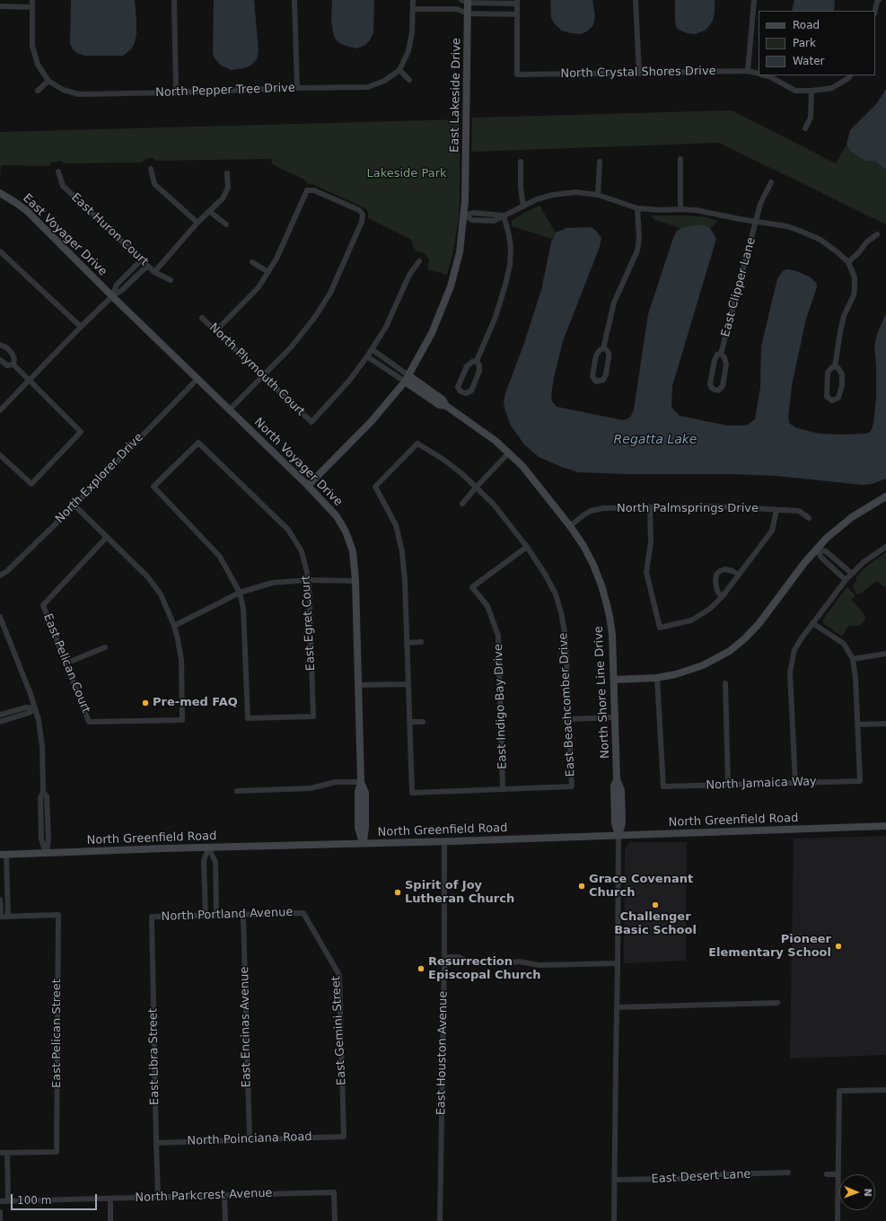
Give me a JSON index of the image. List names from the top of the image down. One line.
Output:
{"streets":{"street":["North Crystal Shores Drive","North Pepper Tree Drive","East Lakeside Drive","East Huron Court","East Voyager Drive","East Clipper Lane","North Plymouth Court","North Voyager Drive","North Explorer Drive","North Palmsprings Drive","East Egret Court","East Pelican Court","North Shore Line Drive","East Beachcomber Drive","East Indigo Bay Drive","North Jamaica Way","North Greenfield Road","North Portland Avenue","East Encinas Avenue","East Gemini Street","East Pelican Street","East Houston Avenue","East Libra Street","North Poinciana Road","East Desert Lane","North Parkcrest Avenue"]},"crossings":[["East Lakeside Drive","North Voyager Drive"],["East Lakeside Drive","North Shore Line Drive"],["East Voyager Drive","North Voyager Drive"],["North Voyager Drive","North Explorer Drive"],["North Voyager Drive","North Greenfield Road"],["North Palmsprings Drive","North Shore Line Drive"],["North Shore Line Drive","North Greenfield Road"],["East Beachcomber Drive","East Indigo Bay Drive"],["North Greenfield Road","East Houston Avenue"],["North Portland Avenue","East Encinas Avenue"],["North Portland Avenue","East Gemini Street"],["North Portland Avenue","East Libra Street"],["East Encinas Avenue","North Poinciana Road"],["East Gemini Street","North Poinciana Road"],["East Libra Street","North Poinciana Road"],["East Libra Street","North Parkcrest Avenue"]],"water":["Regatta Lake"],"parks":["Lakeside Park"],"places":["Pre-med FAQ","Grace Covenant Church","Spirit of Joy Lutheran Church","Challenger Basic School","Pioneer Elementary School","Resurrection Episcopal Church"],"legend":["Road","Park","Water"],"scale_bar":"100 m","north":"right"}
